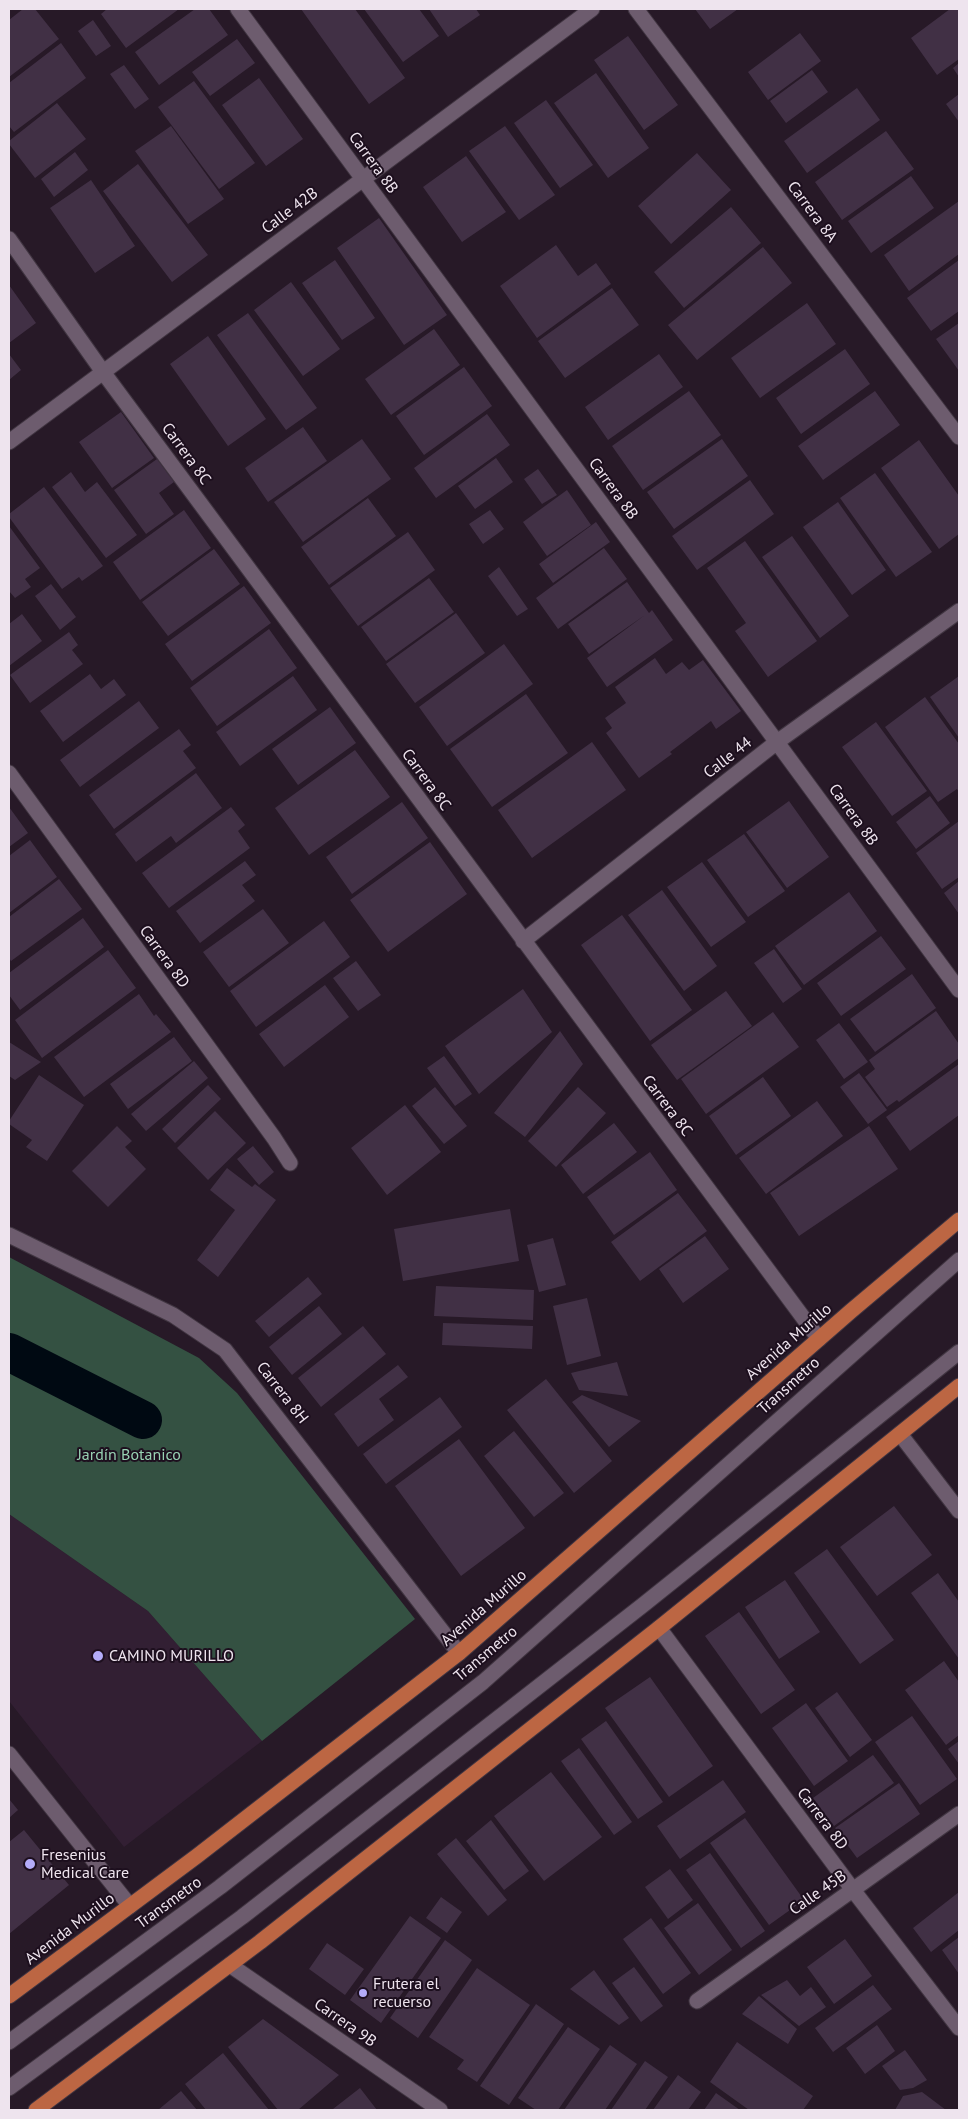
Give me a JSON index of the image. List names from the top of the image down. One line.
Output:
{"streets":{"main road":["Avenida Murillo"],"street":["Carrera 8B","Calle 42B","Carrera 8A","Carrera 8C","Calle 44","Carrera 8D","Transmetro","Carrera 8H","Calle 45B","Carrera 9B"]},"crossings":[["Carrera 8B","Calle 42B"],["Carrera 8B","Calle 44"],["Calle 42B","Carrera 8C"],["Carrera 8C","Calle 44"],["Carrera 8C","Avenida Murillo"],["Carrera 8D","Calle 45B"],["Avenida Murillo","Carrera 8H"]],"parks":["Jardín Botanico"],"places":["CAMINO MURILLO","Fresenius Medical Care","Frutera el recuerso"]}
